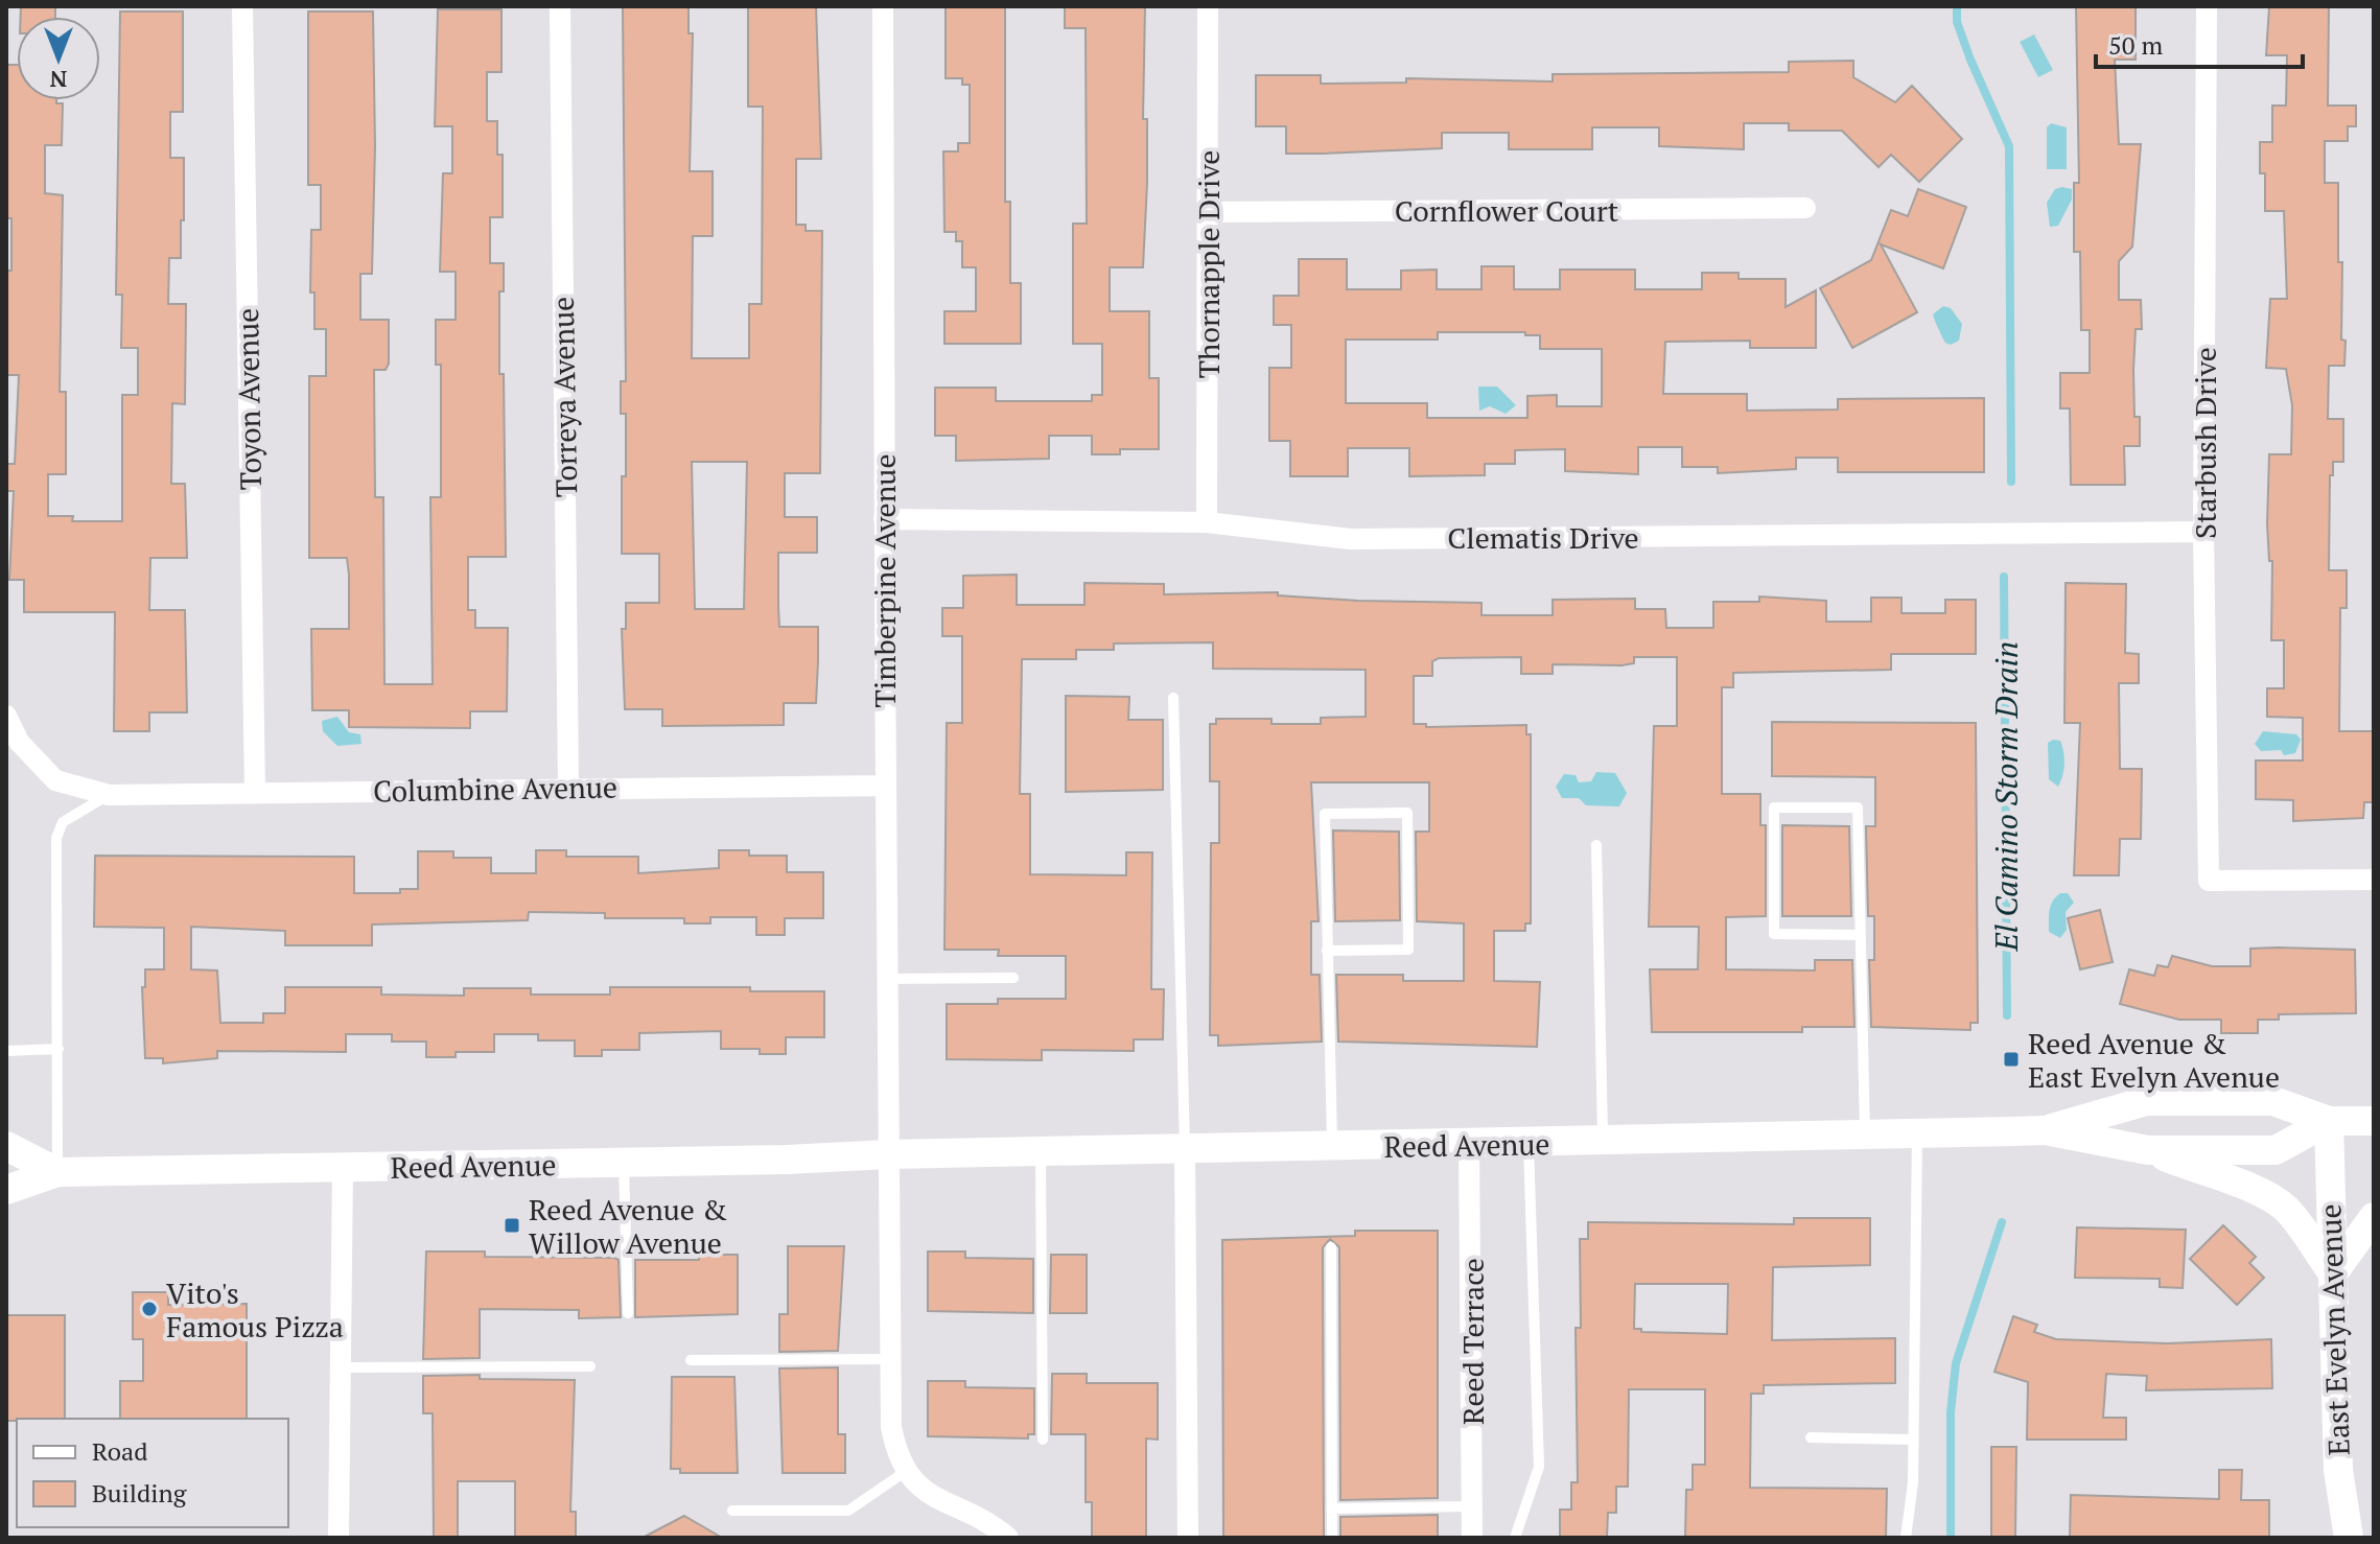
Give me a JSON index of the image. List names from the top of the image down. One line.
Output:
{"streets":{"main road":["Reed Avenue","East Evelyn Avenue"],"street":["Cornflower Court","Thornapple Drive","Torreya Avenue","Toyon Avenue","Starbush Drive","Clematis Drive","Timberpine Avenue","Columbine Avenue","Reed Terrace"]},"crossings":[["Cornflower Court","Thornapple Drive"],["Thornapple Drive","Clematis Drive"],["Torreya Avenue","Columbine Avenue"],["Toyon Avenue","Columbine Avenue"],["Starbush Drive","Clematis Drive"],["Clematis Drive","Timberpine Avenue"],["Timberpine Avenue","Columbine Avenue"],["Timberpine Avenue","Reed Avenue"],["Reed Avenue","East Evelyn Avenue"],["Reed Avenue","Reed Terrace"]],"water":["El Camino Storm Drain"],"places":{"transit":["Reed Avenue & East Evelyn Avenue","Reed Avenue & Willow Avenue"],"other":["Vito's Famous Pizza"]},"legend":["Road","Building"],"scale_bar":"50 m","north":"bottom"}
